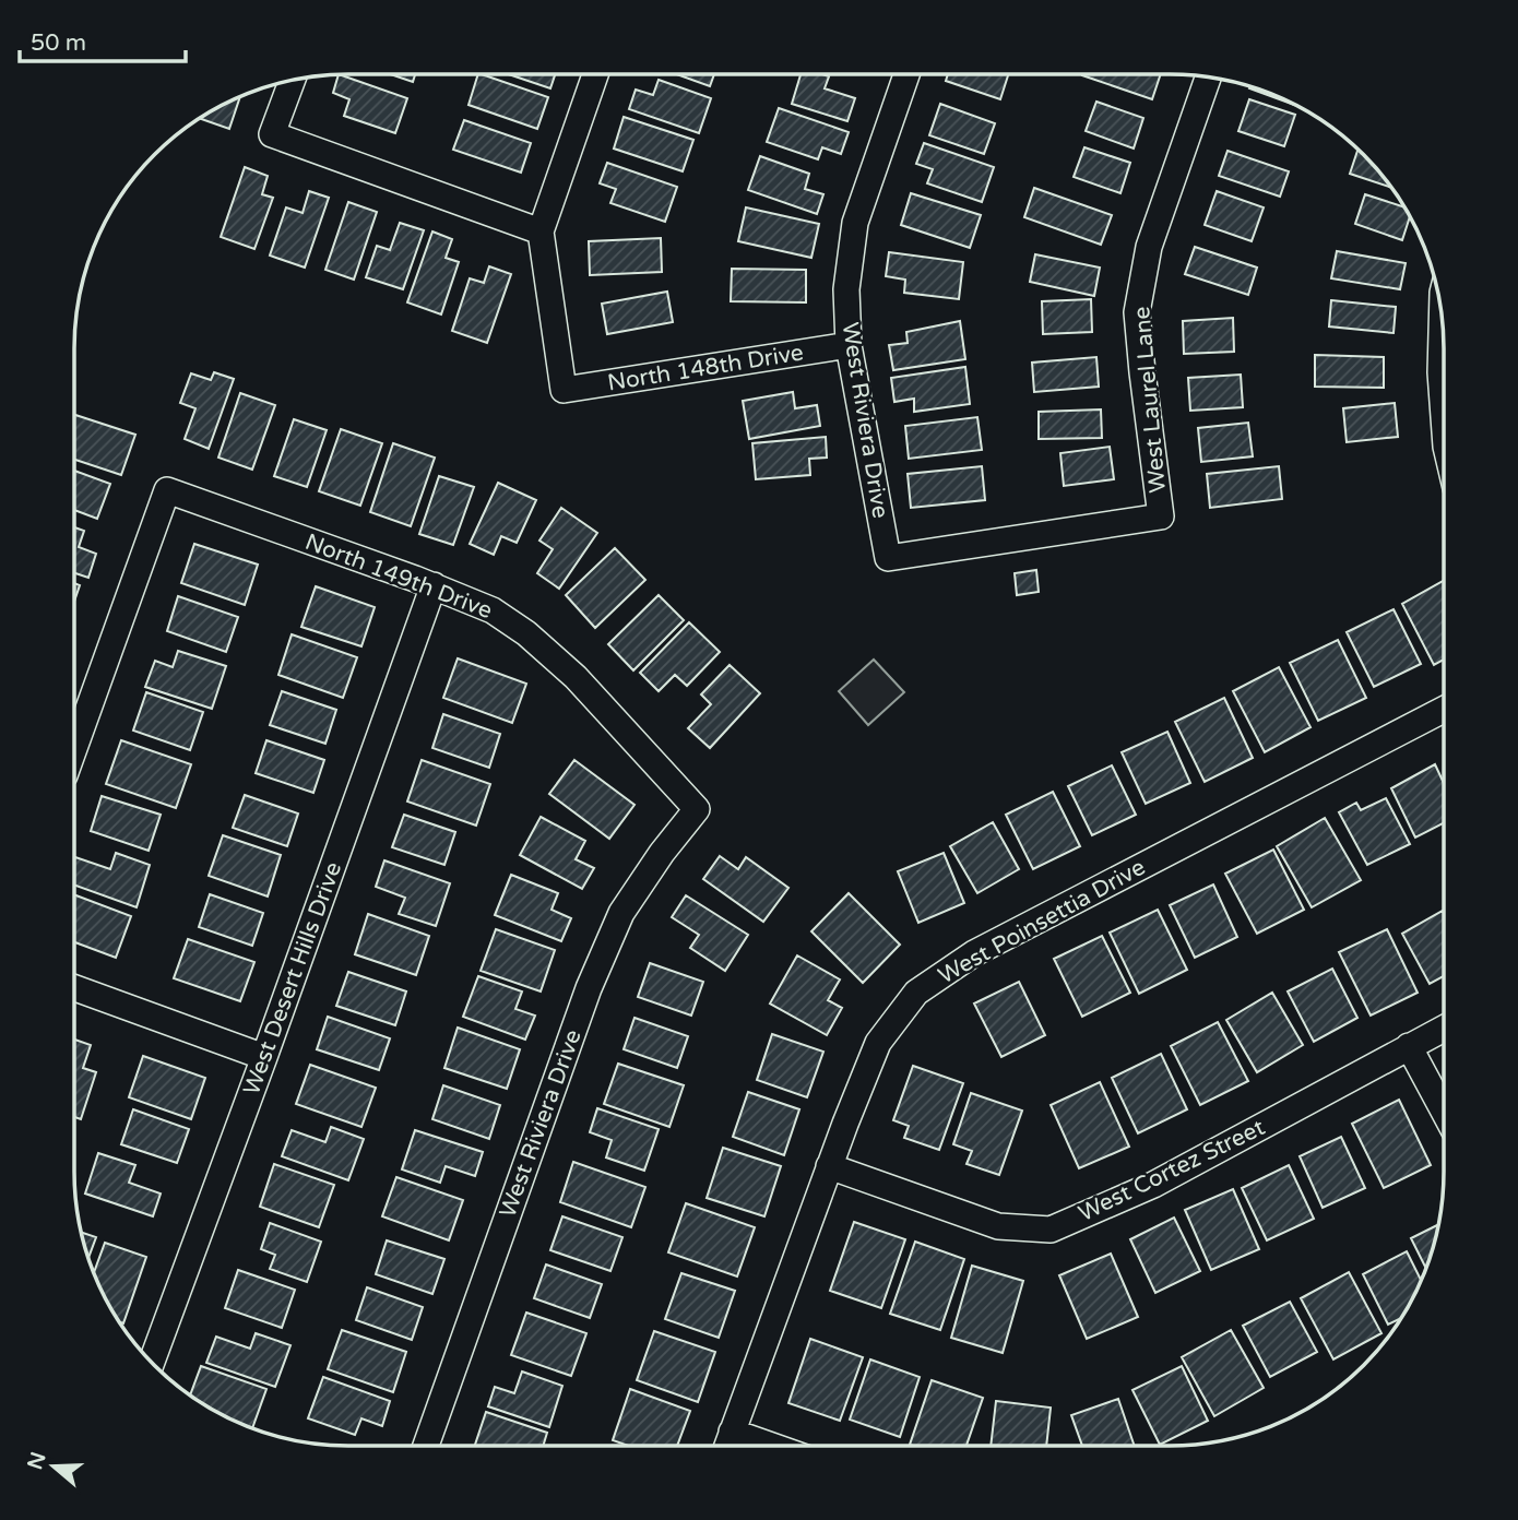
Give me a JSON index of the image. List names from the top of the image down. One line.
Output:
{"streets":{"street":["North 148th Drive","West Laurel Lane","West Riviera Drive","North 149th Drive","West Poinsettia Drive","West Desert Hills Drive","West Cortez Street"]},"crossings":[["North 148th Drive","West Riviera Drive"],["West Laurel Lane","West Riviera Drive"],["West Riviera Drive","North 149th Drive"],["North 149th Drive","West Desert Hills Drive"],["West Poinsettia Drive","West Cortez Street"]],"scale_bar":"50 m","north":"left"}
